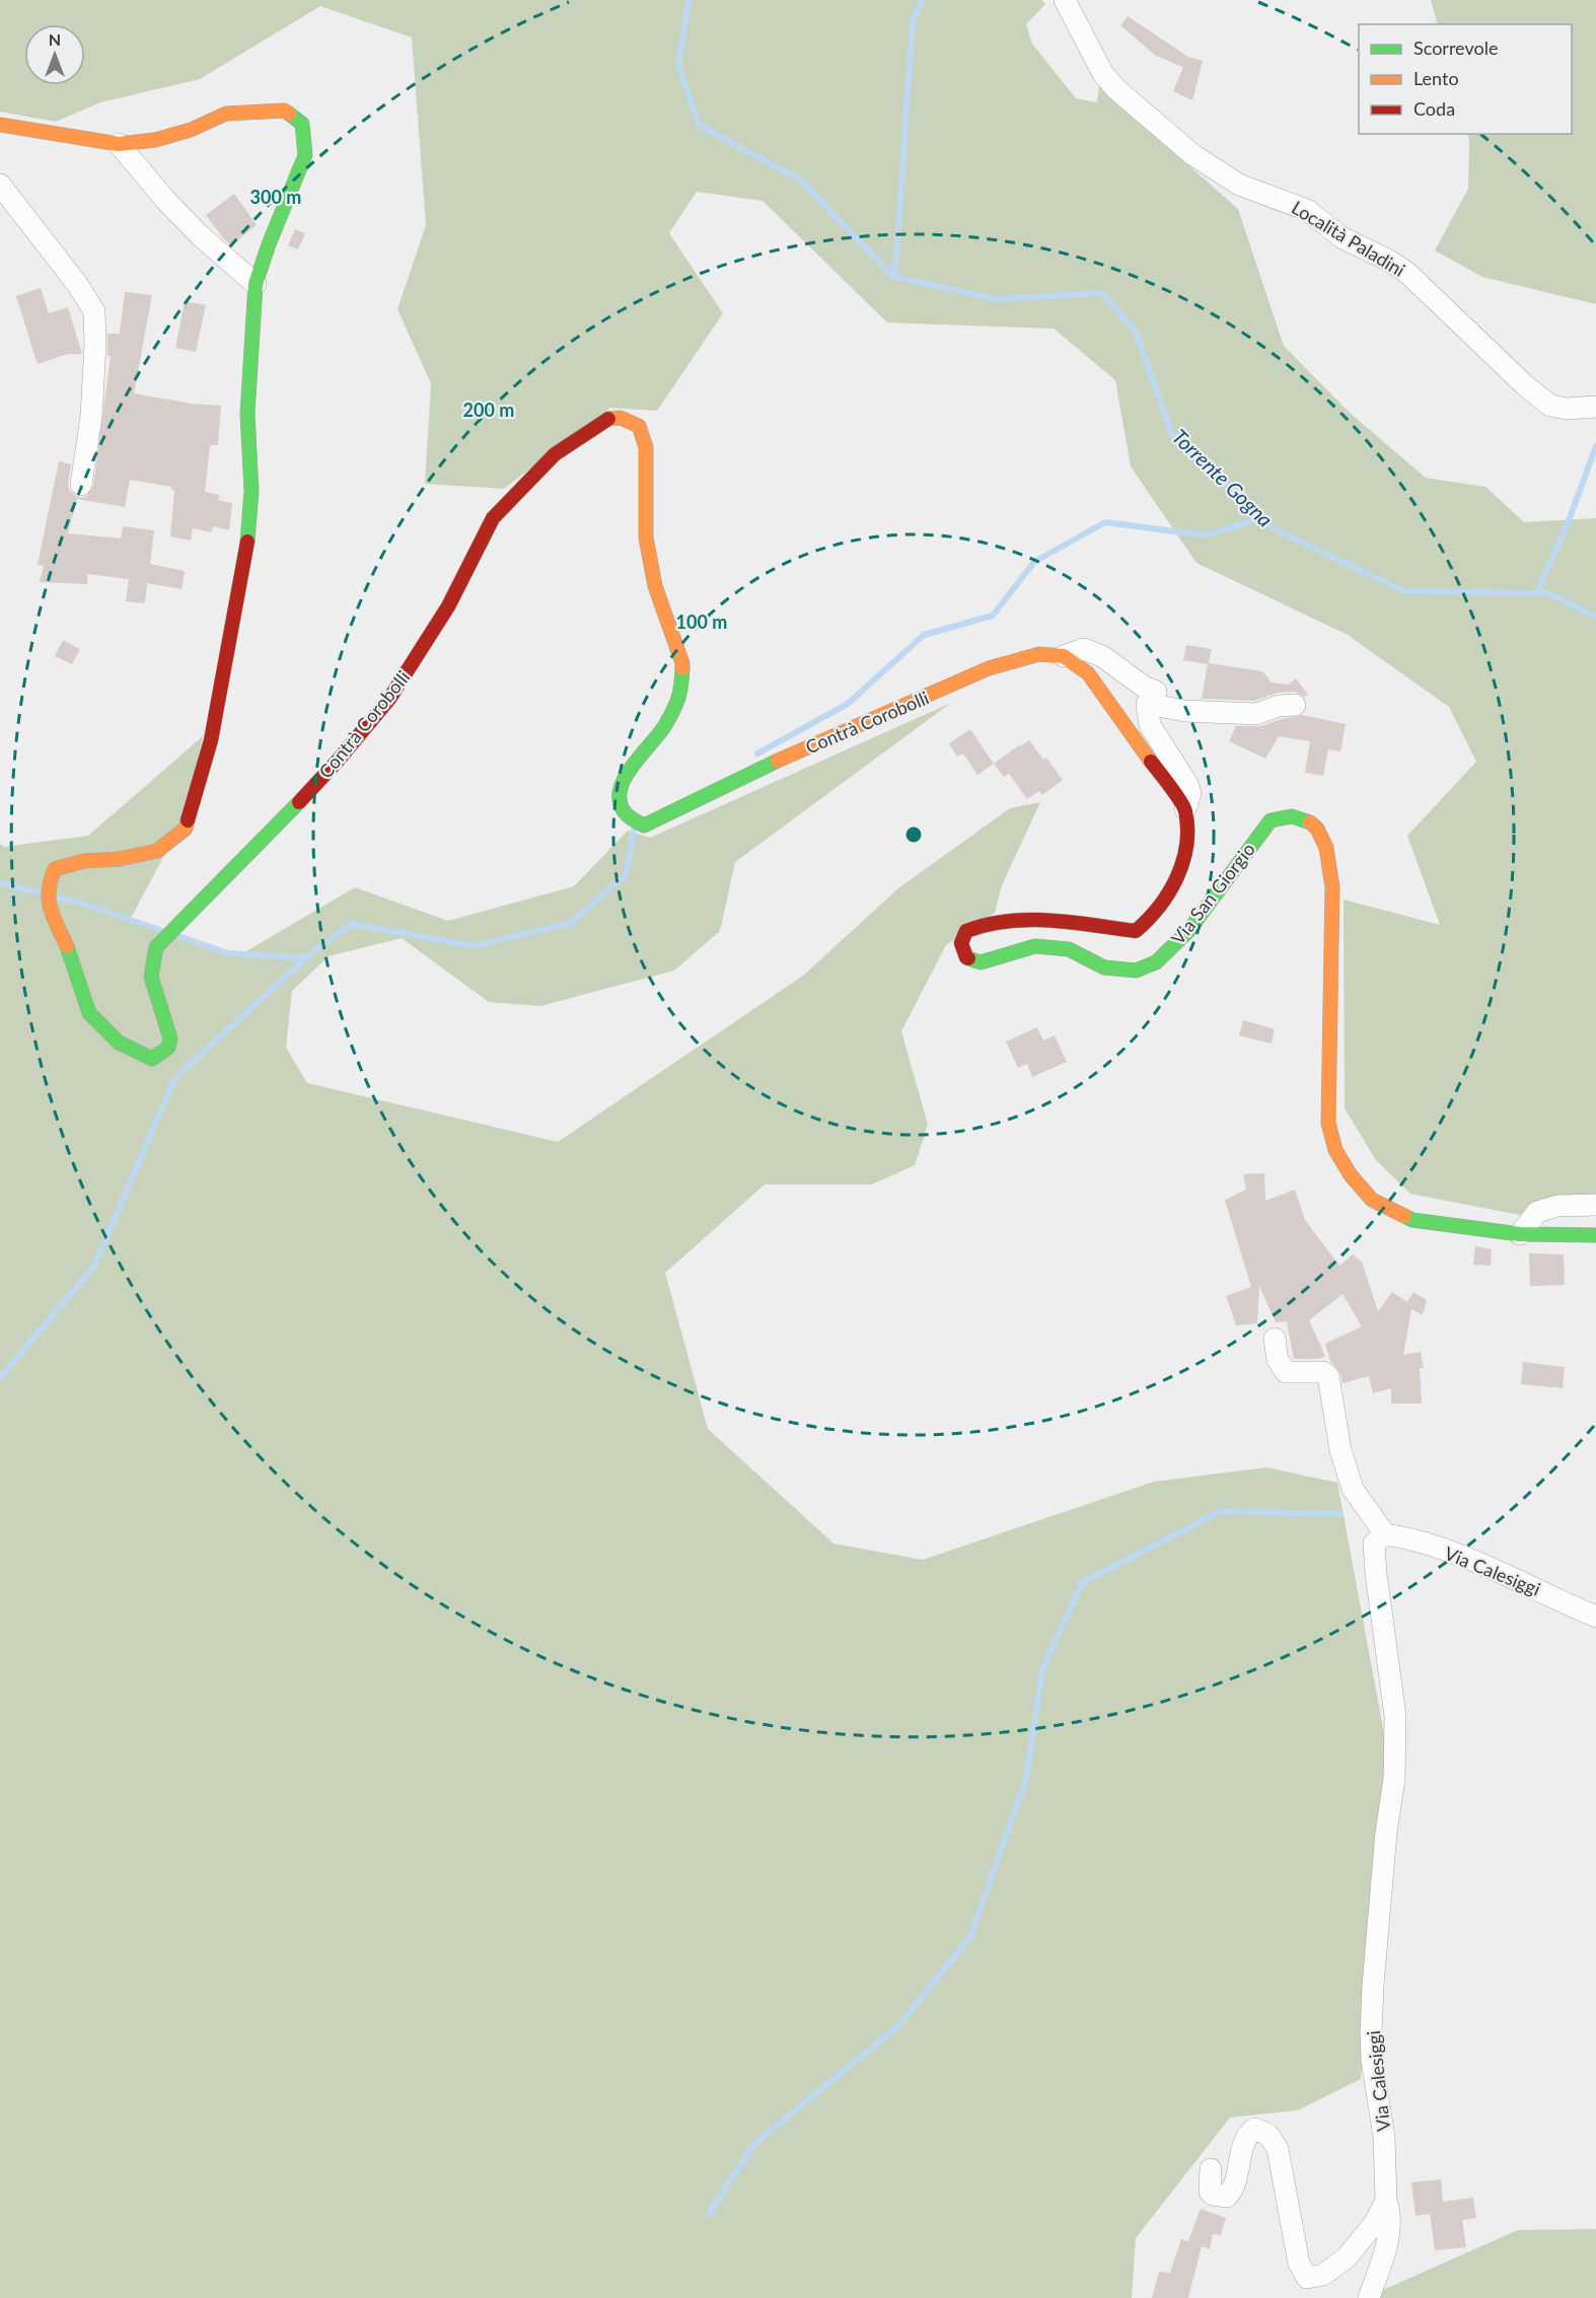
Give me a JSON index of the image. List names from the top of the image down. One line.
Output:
{"streets":{"street":["Località Paladini","Contrà Corobolli","Via San Giorgio","Via Calesiggi"]},"water":["Torrente Gogna"],"legend":["Scorrevole","Lento","Coda"],"north":"top","rings":["300 m","200 m","100 m"]}
